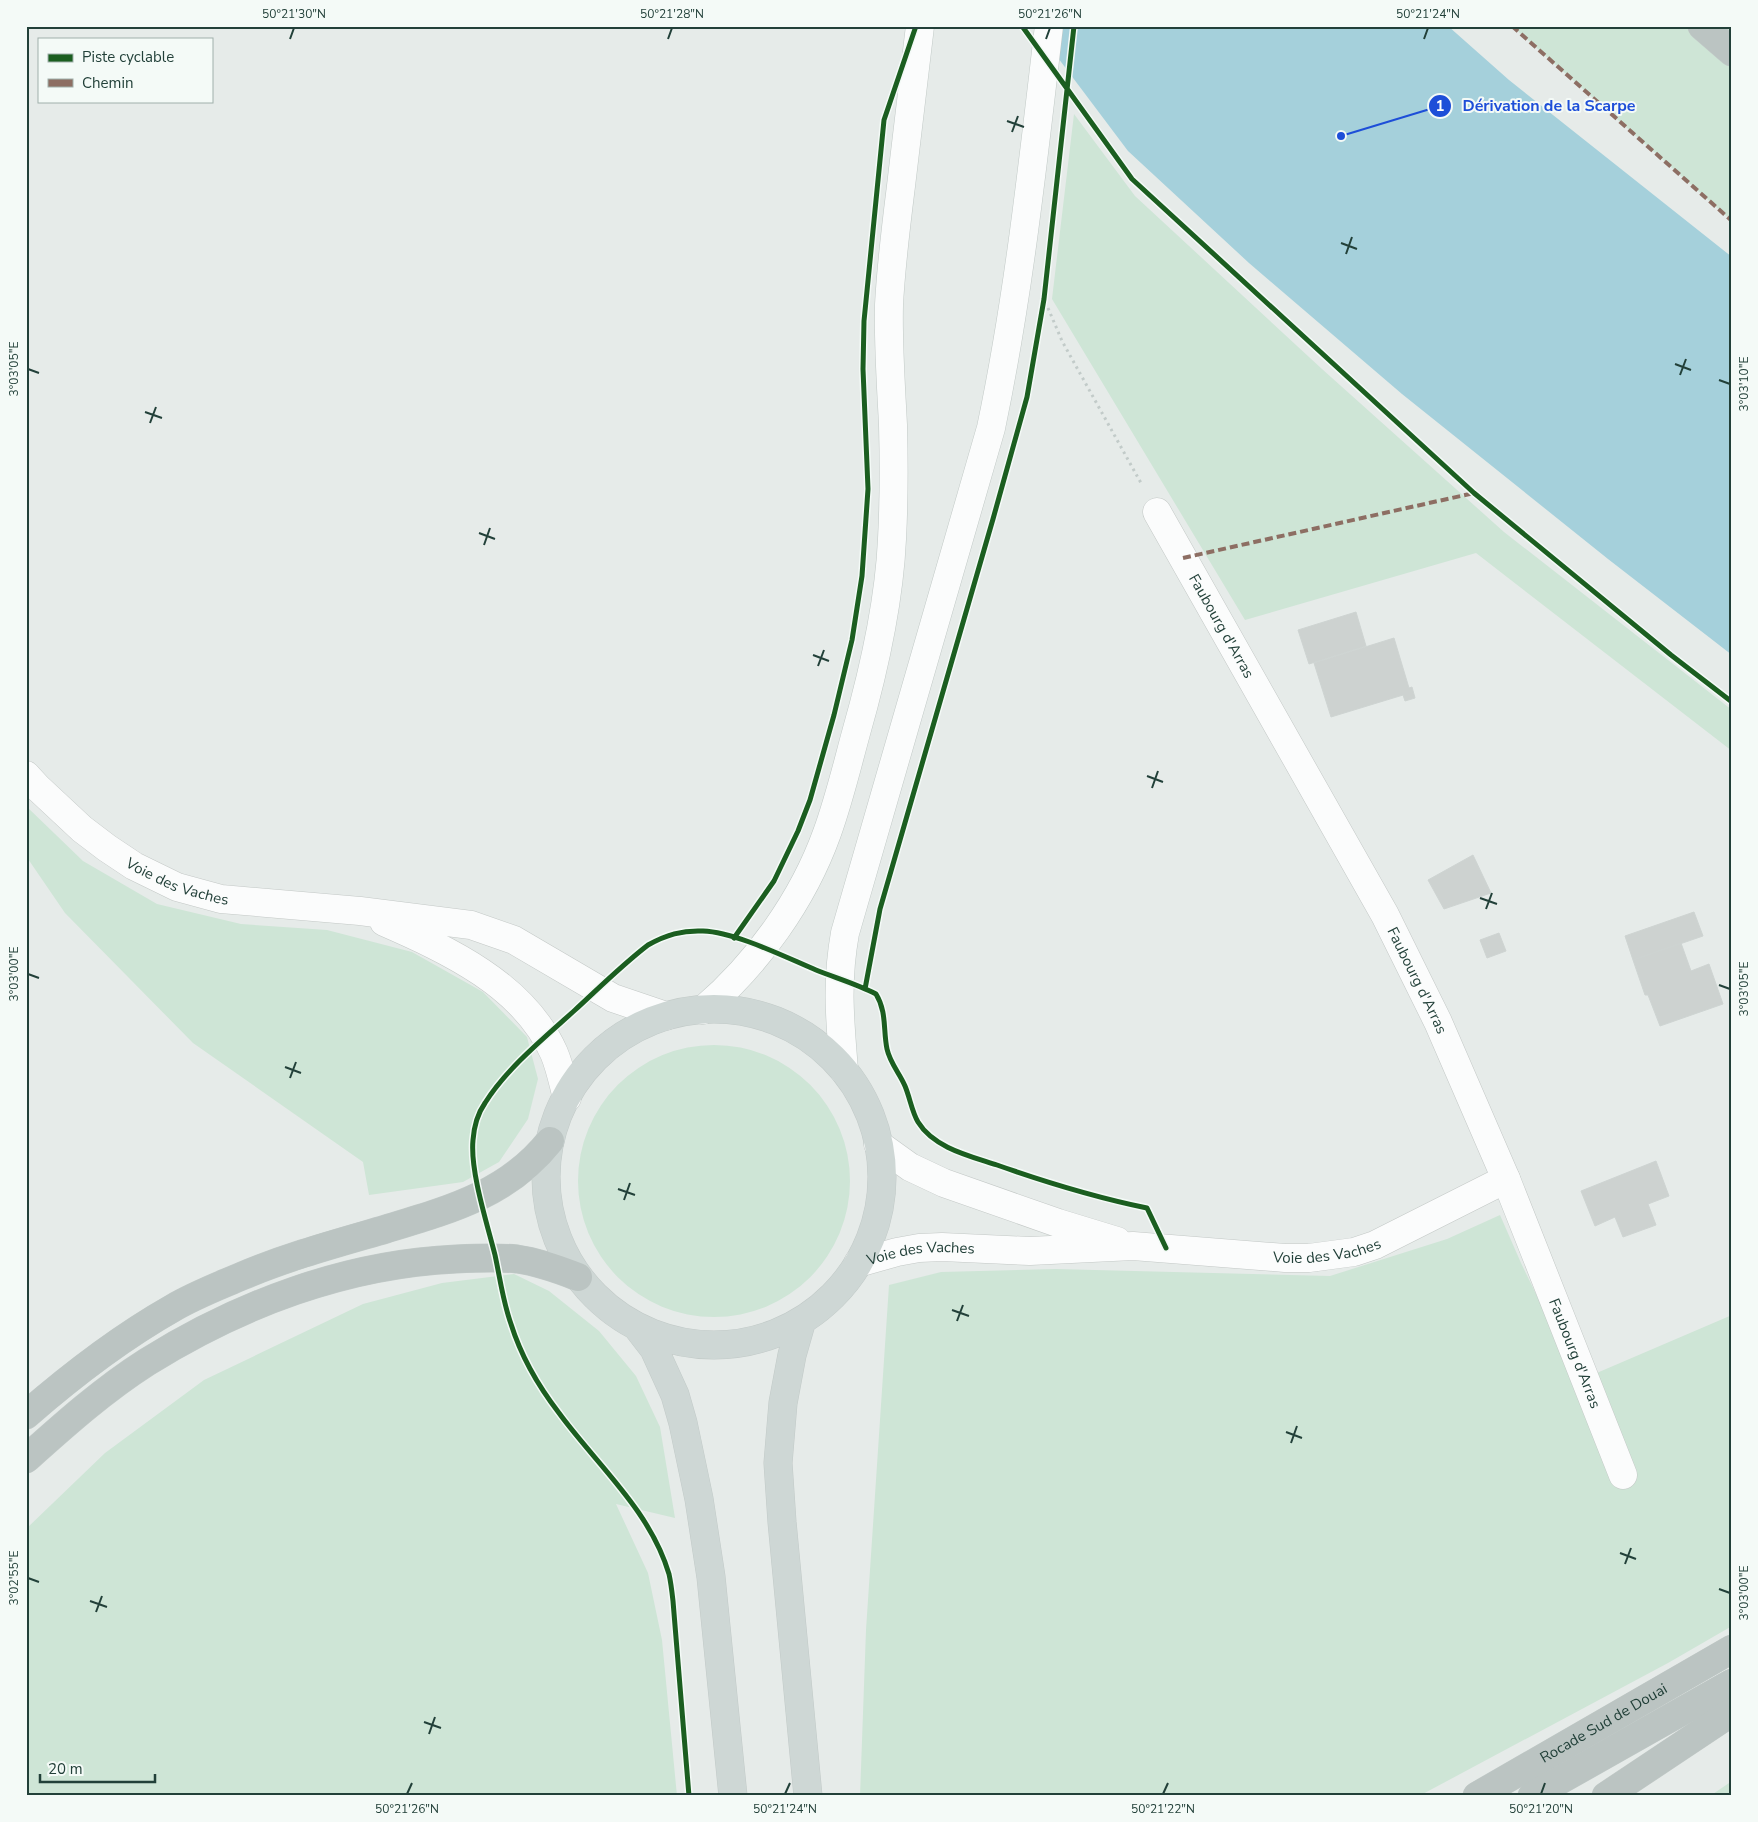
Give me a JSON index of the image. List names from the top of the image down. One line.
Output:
{"streets":{"highway":["Rocade Sud de Douai"],"street":["Faubourg d'Arras","Voie des Vaches"]},"crossings":[["Faubourg d'Arras","Voie des Vaches"]],"places":["Dérivation de la Scarpe"],"legend":["Piste cyclable","Chemin"],"scale_bar":"20 m","coordinates":["50°21'30\"N","50°21'28\"N","50°21'26\"N","50°21'24\"N","3°03'05\"E","3°03'10\"E","3°03'00\"E","3°02'55\"E","50°21'22\"N","50°21'20\"N"]}
